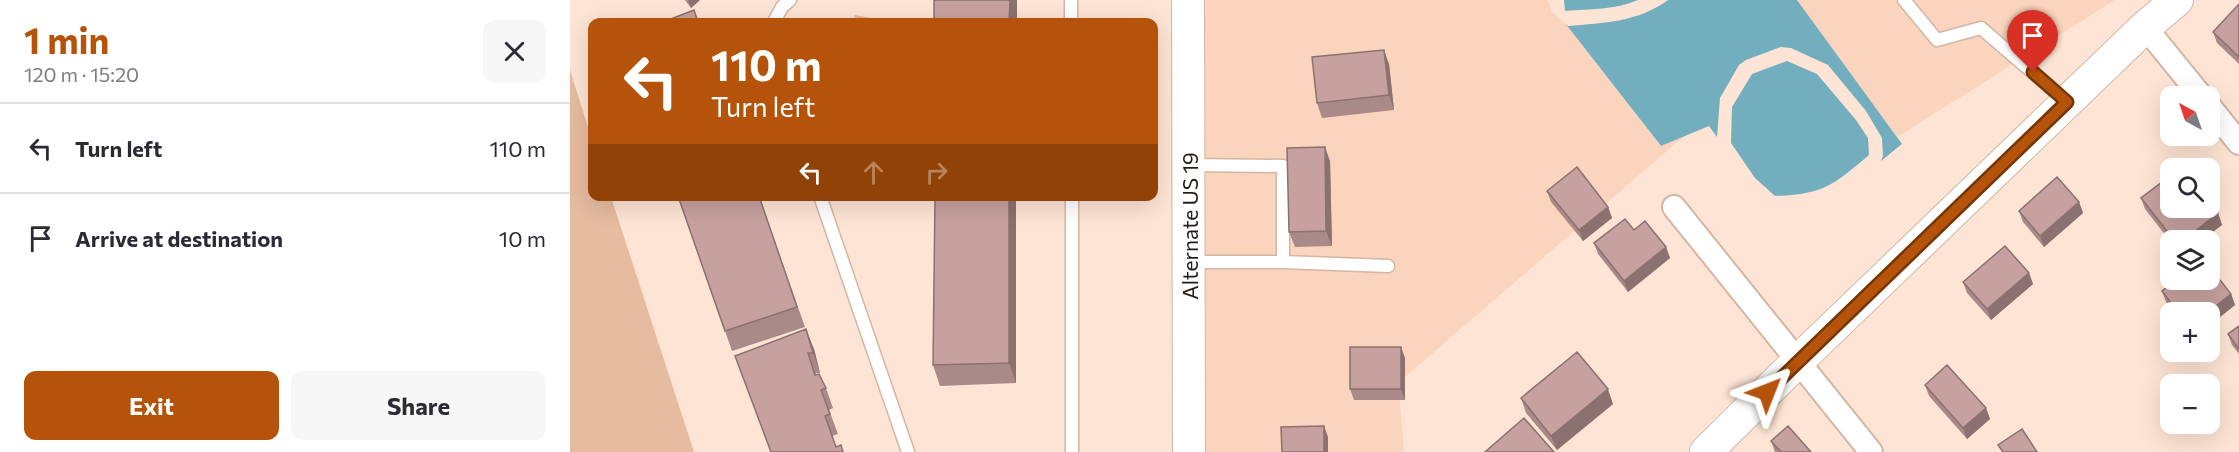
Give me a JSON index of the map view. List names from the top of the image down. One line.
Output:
{"streets":{"street":["Alternate US 19"]},"north":"top left","page":{"heading":["1 min","120 m · 15:20"],"turn":["110 m","Turn left"],"map_buttons":["+","−"],"list":[{"name":"Turn left","value":"110 m"},{"name":"Arrive at destination","value":"10 m"}],"buttons":["Exit","Share"]}}
